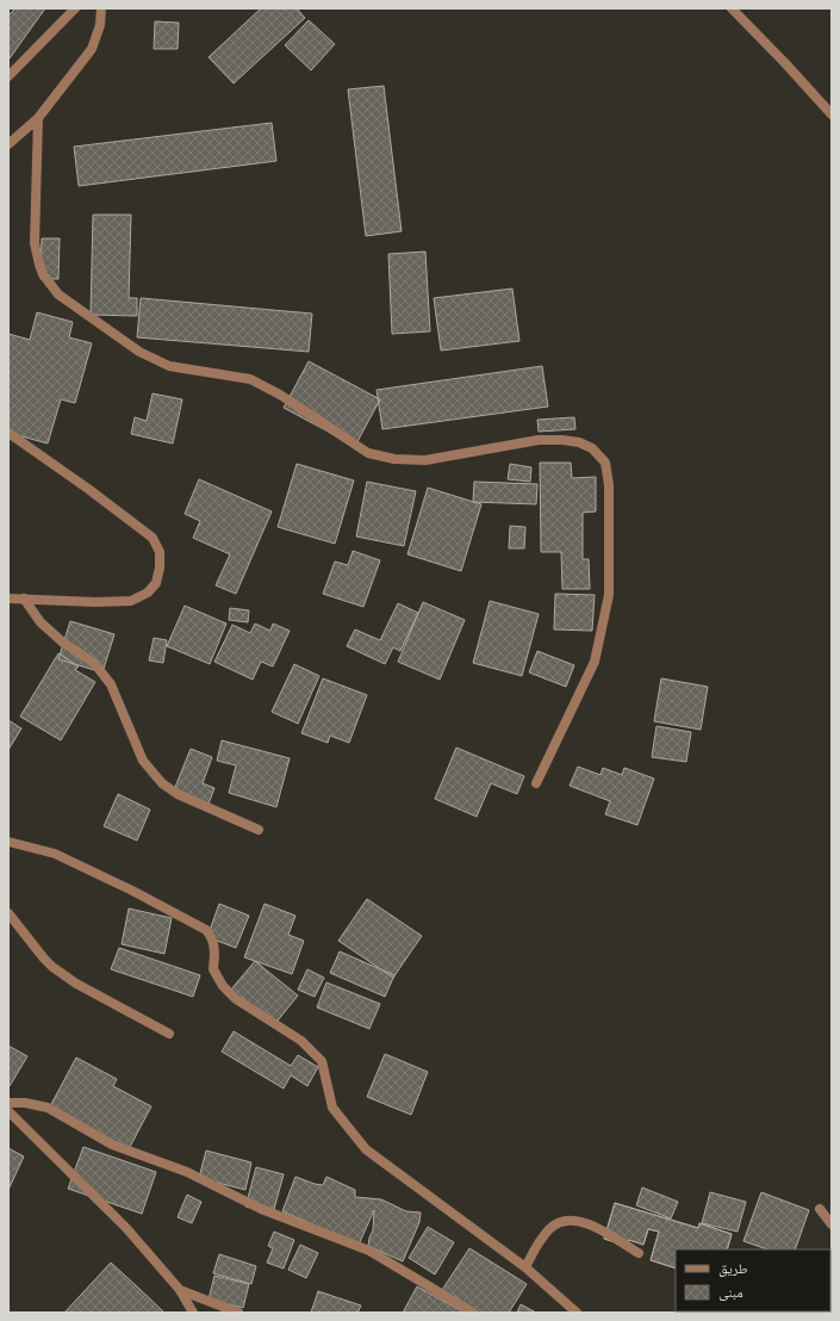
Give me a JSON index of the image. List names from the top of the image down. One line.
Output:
{"legend":["طريق","مبنى"]}
